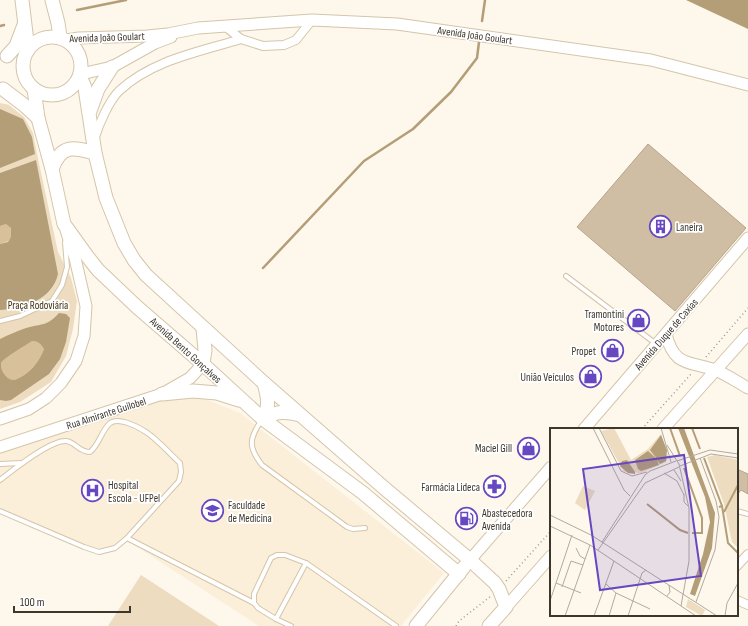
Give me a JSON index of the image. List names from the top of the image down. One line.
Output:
{"streets":{"main road":["Avenida João Goulart","Avenida Duque de Caxias","Avenida Bento Gonçalves","Rua Almirante Guilobel"]},"crossings":[["Avenida João Goulart","Avenida Bento Gonçalves"],["Avenida Bento Gonçalves","Rua Almirante Guilobel"]],"parks":["Praça Rodoviária"],"places":{"building":["Laneira"],"shop":["Tramontini Motores","Propet","União Veículos","Maciel Gill"],"pharmacy":["Farmácia Lideca"],"hospital":["Hospital Escola - UFPel"],"school or university":["Faculdade de Medicina"],"fuel station":["Abastecedora Avenida"]},"scale_bar":"100 m"}
